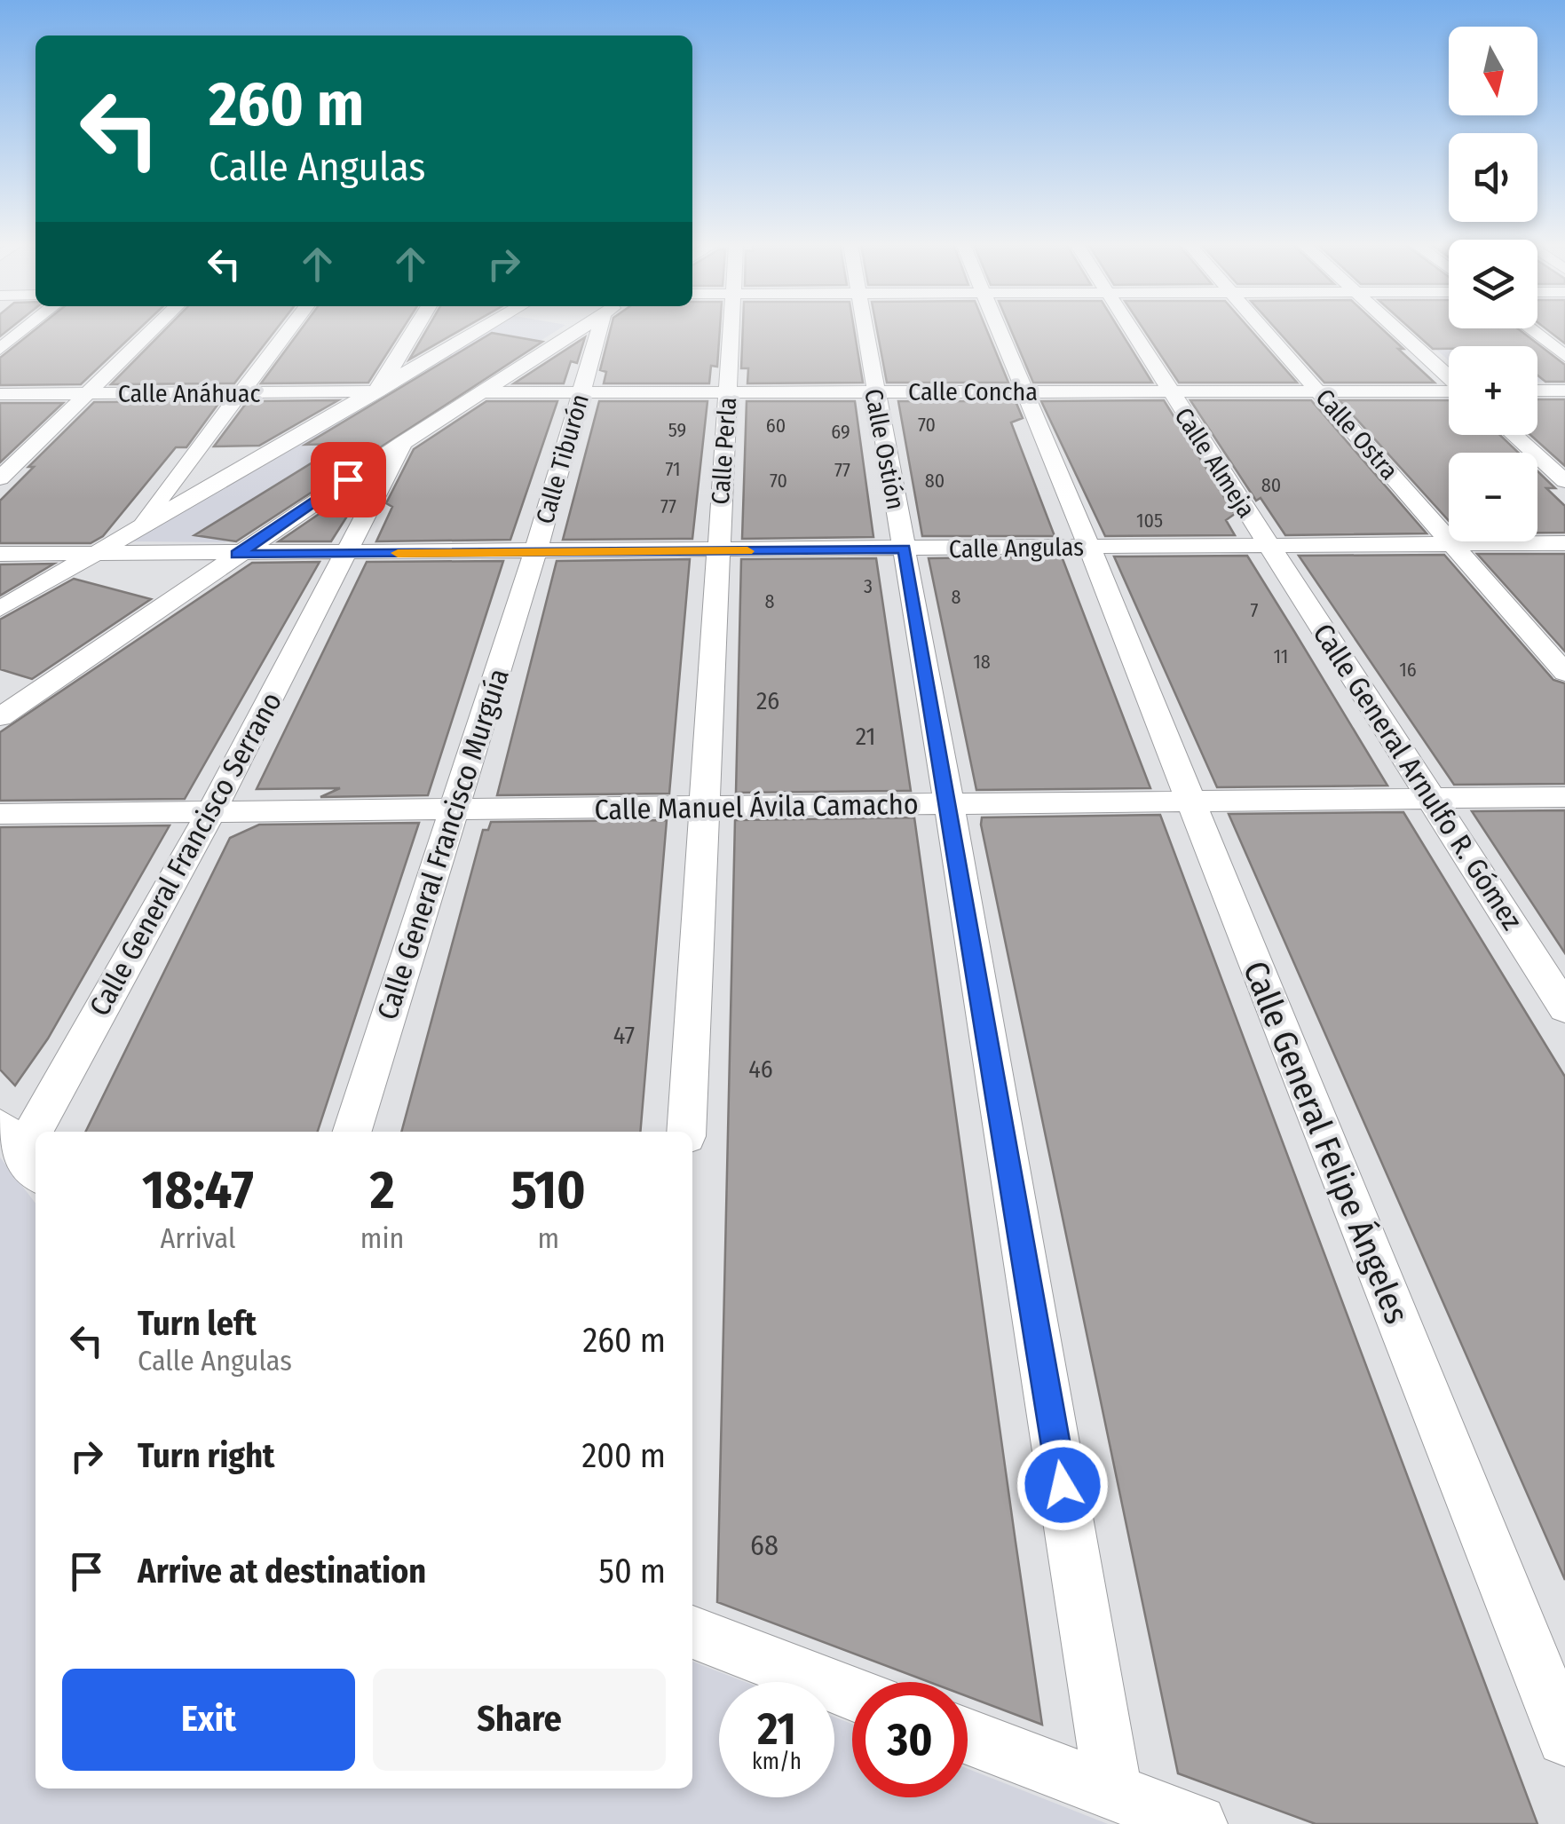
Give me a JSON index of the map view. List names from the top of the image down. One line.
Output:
{"streets":{"street":["Calle Concha","Calle Anáhuac","Calle Ostra","Calle Ostión","Calle Perla","Calle Tiburón","Calle Almeja","Calle Angulas","Calle General Arnulfo R. Gómez","Calle Manuel Ávila Camacho","Calle General Francisco Murguía","Calle General Francisco Serrano","Calle General Felipe Ángeles"]},"crossings":[["Calle Concha","Calle Ostra"],["Calle Concha","Calle Ostión"],["Calle Concha","Calle Perla"],["Calle Concha","Calle Tiburón"],["Calle Concha","Calle Almeja"],["Calle Concha","Calle General Felipe Ángeles"],["Calle Ostra","Calle Angulas"],["Calle Ostión","Calle Angulas"],["Calle Ostión","Calle Manuel Ávila Camacho"],["Calle Perla","Calle Angulas"],["Calle Perla","Calle Manuel Ávila Camacho"],["Calle Tiburón","Calle Angulas"],["Calle Tiburón","Calle General Francisco Murguía"],["Calle Almeja","Calle Angulas"],["Calle Almeja","Calle General Arnulfo R. Gómez"],["Calle Angulas","Calle General Arnulfo R. Gómez"],["Calle Angulas","Calle General Francisco Murguía"],["Calle Angulas","Calle General Francisco Serrano"],["Calle Angulas","Calle General Felipe Ángeles"],["Calle General Arnulfo R. Gómez","Calle Manuel Ávila Camacho"],["Calle Manuel Ávila Camacho","Calle General Francisco Murguía"],["Calle Manuel Ávila Camacho","Calle General Francisco Serrano"],["Calle Manuel Ávila Camacho","Calle General Felipe Ángeles"]],"house_numbers":["70","60","59","69","71","77","70","80","80","77","105","3","8","8","7","11","18","16","26","21","47","46","68"],"north":"bottom","page":{"map_buttons":["+","−"],"turn":["260 m","Calle Angulas"],"eta":["18:47","Arrival","2","min","510","m"],"list":[{"name":"Turn left","note":"Calle Angulas","value":"260 m"},{"name":"Turn right","value":"200 m"},{"name":"Arrive at destination","value":"50 m"}],"buttons":["Exit","Share"],"speed":"21 km/h","limit":"30"}}
